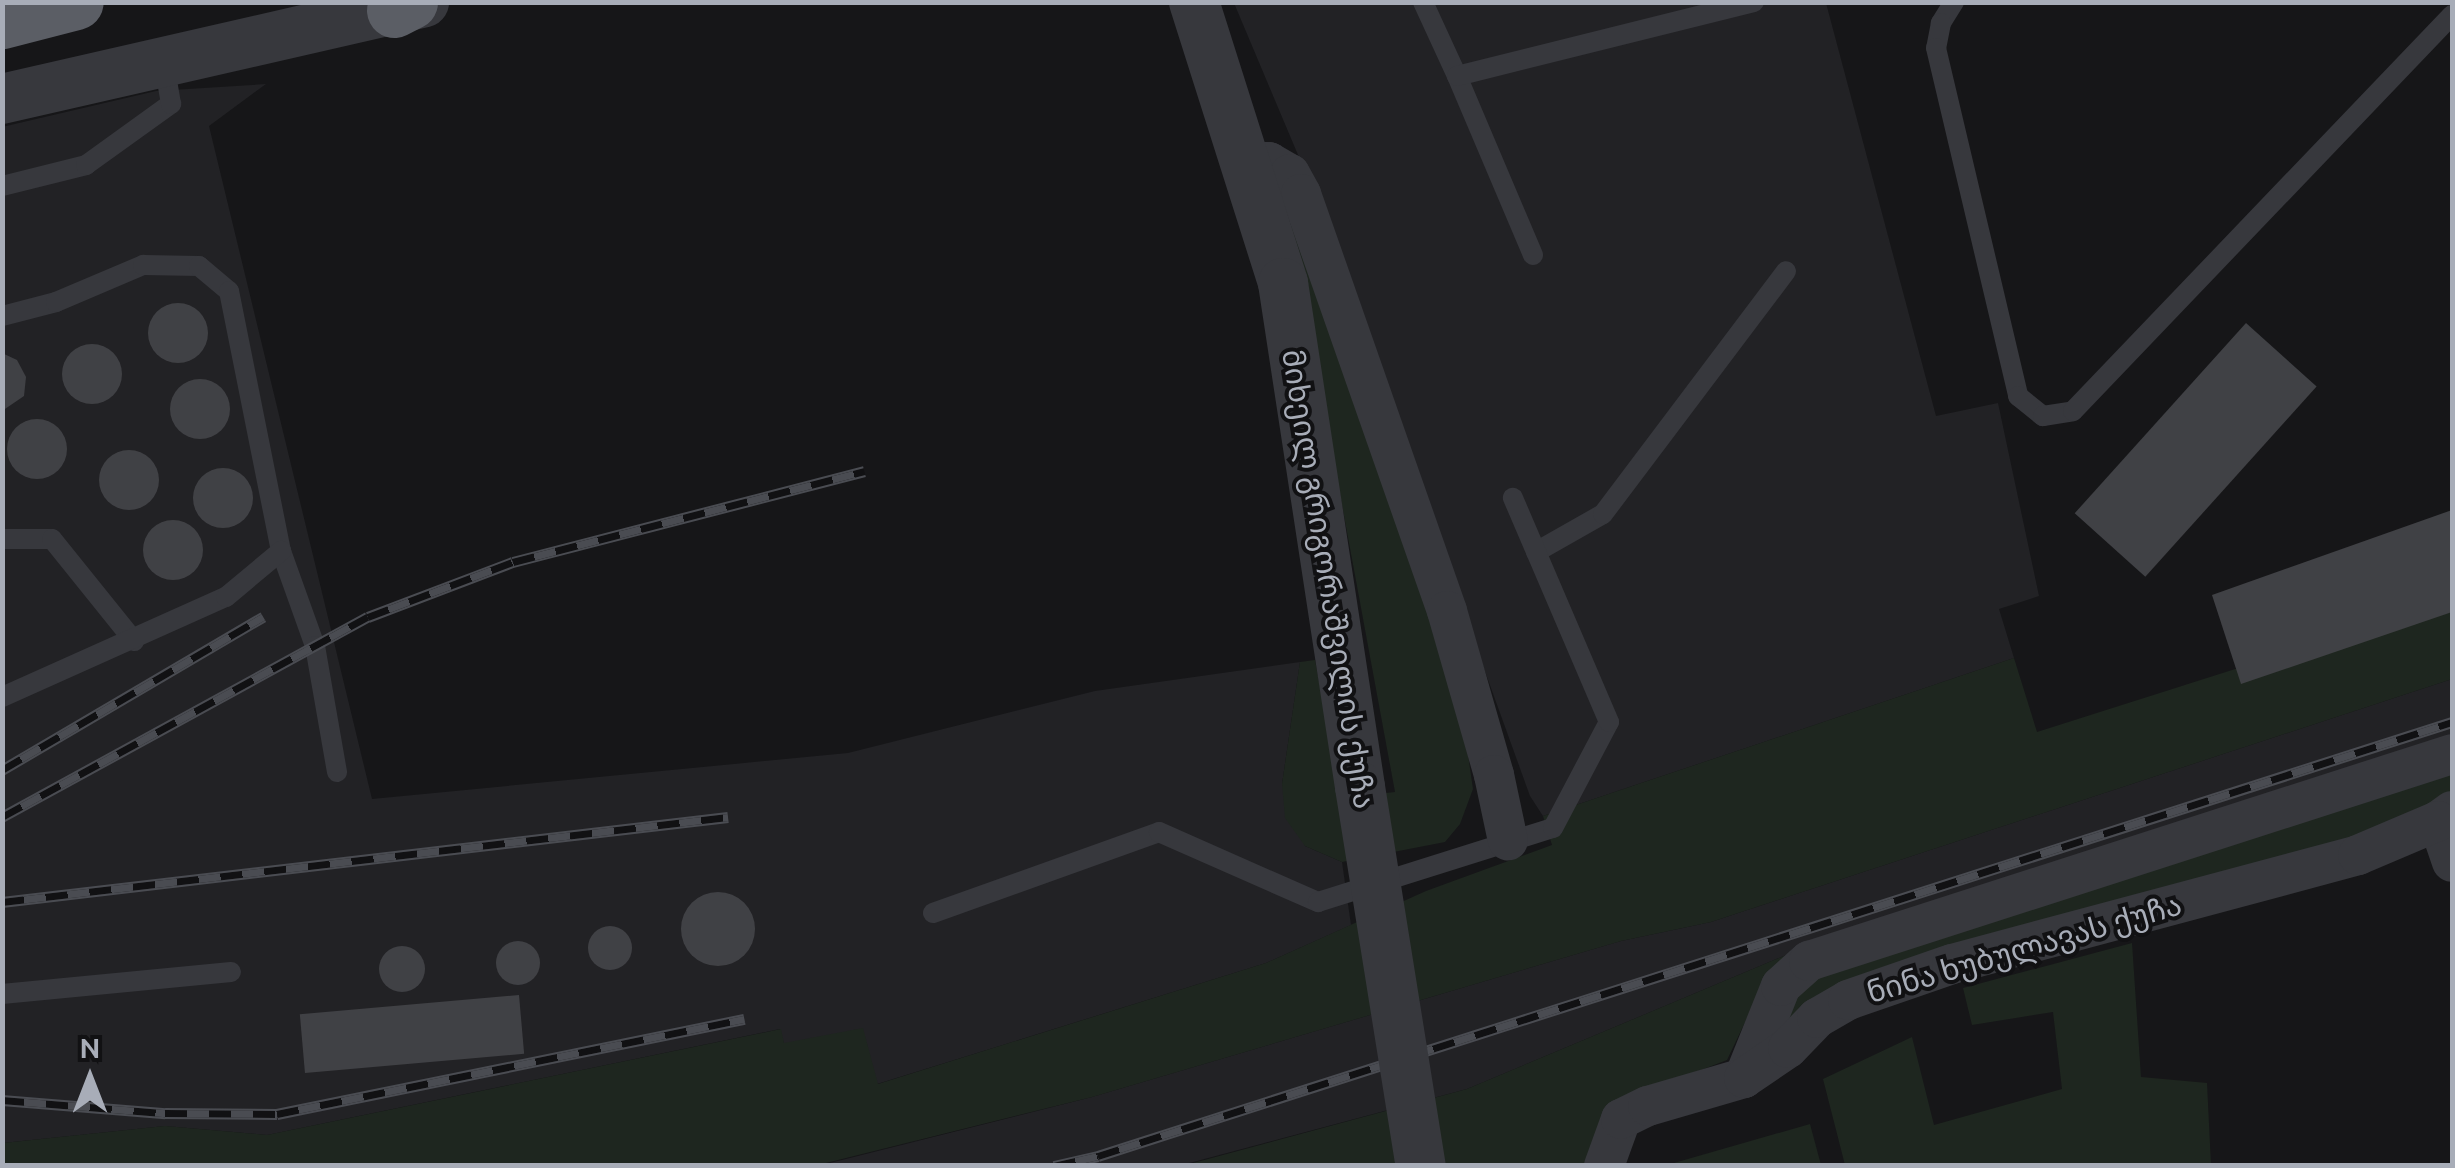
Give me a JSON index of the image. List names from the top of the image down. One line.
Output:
{"streets":{"street":["მიხეილ გრიგორაშვილის ქუჩა","ნინა ხუბულავას ქუჩა"]},"north":"top"}
